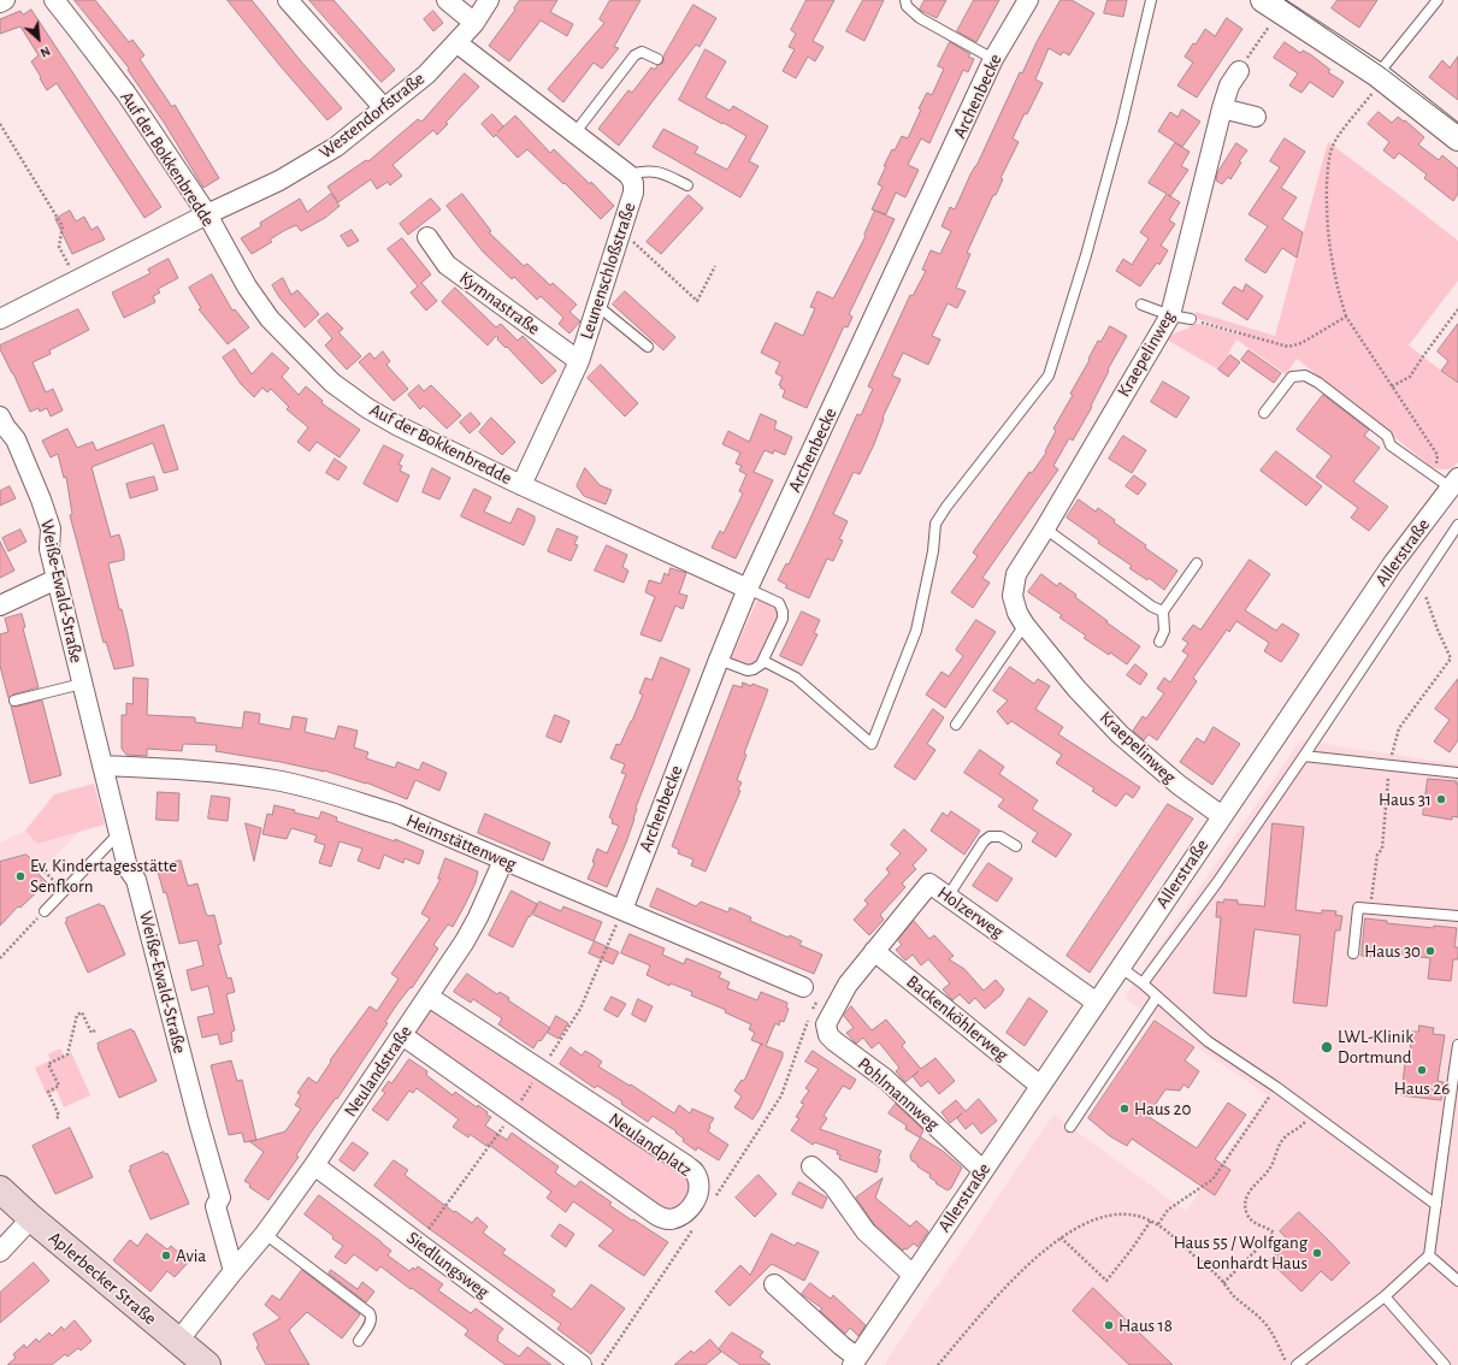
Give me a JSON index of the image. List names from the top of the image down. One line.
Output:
{"streets":{"main road":["Aplerbecker Straße"],"street":["Archenbecke","Westendorfstraße","Auf der Bokkenbredde","Leunenschloßstraße","Kymnastraße","Kraepelinweg","Allerstraße","Weiße-Ewald-Straße","Heimstättenweg","Holzerweg","Backenköhlerweg","Neulandstraße","Pohlmannweg","Neulandplatz","Siedlungsweg"]},"crossings":[["Archenbecke","Auf der Bokkenbredde"],["Archenbecke","Heimstättenweg"],["Westendorfstraße","Auf der Bokkenbredde"],["Westendorfstraße","Leunenschloßstraße"],["Auf der Bokkenbredde","Leunenschloßstraße"],["Leunenschloßstraße","Kymnastraße"],["Kraepelinweg","Allerstraße"],["Allerstraße","Holzerweg"],["Allerstraße","Backenköhlerweg"],["Allerstraße","Pohlmannweg"],["Weiße-Ewald-Straße","Heimstättenweg"],["Weiße-Ewald-Straße","Neulandstraße"],["Heimstättenweg","Neulandstraße"],["Holzerweg","Backenköhlerweg"],["Holzerweg","Pohlmannweg"],["Neulandstraße","Neulandplatz"],["Neulandstraße","Siedlungsweg"]],"places":["Haus 31","Ev. Kindertagesstätte Senfkorn","Haus 30","LWL-Klinik Dortmund","Haus 26","Haus 20","Haus 55 / Wolfgang Leonhardt Haus","Avia","Haus 18"],"north":"bottom right"}
